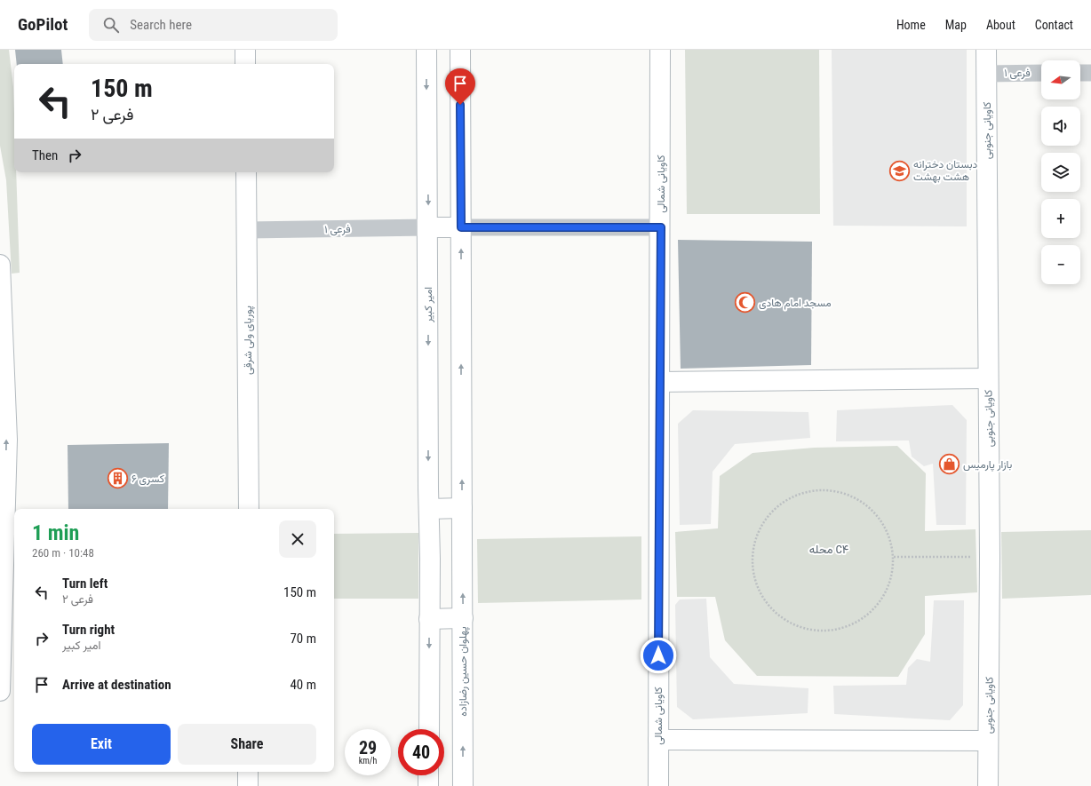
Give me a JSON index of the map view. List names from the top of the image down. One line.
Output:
{"streets":{"street":["فرعی ۱","کاویانی جنوبی","کاویانی شمالی","امیر کبیر","پوریای ولی شرقی","پهلوان حسین رضازاده"]},"crossings":[["فرعی ۱","کاویانی جنوبی"],["فرعی ۱","امیر کبیر"],["فرعی ۱","پوریای ولی شرقی"]],"districts":["محله C۴"],"places":{"school or university":["دبستان دخترانه هشت بهشت"],"mosque":["مسجد امام هادی"],"shop":["بازار پارمیس"],"building":["کسری ۶"]},"north":"left","page":{"header":"GoPilot","search":"Search here","nav":["Home","Map","About","Contact"],"map_buttons":["+","−"],"turn":["150 m","فرعی ۲"],"then":"Then","heading":["1 min","260 m · 10:48"],"list":[{"name":"Turn left","note":"فرعی ۲","value":"150 m"},{"name":"Turn right","note":"امیر کبیر","value":"70 m"},{"name":"Arrive at destination","value":"40 m"}],"buttons":["Exit","Share"],"speed":"29 km/h","limit":"40"}}
